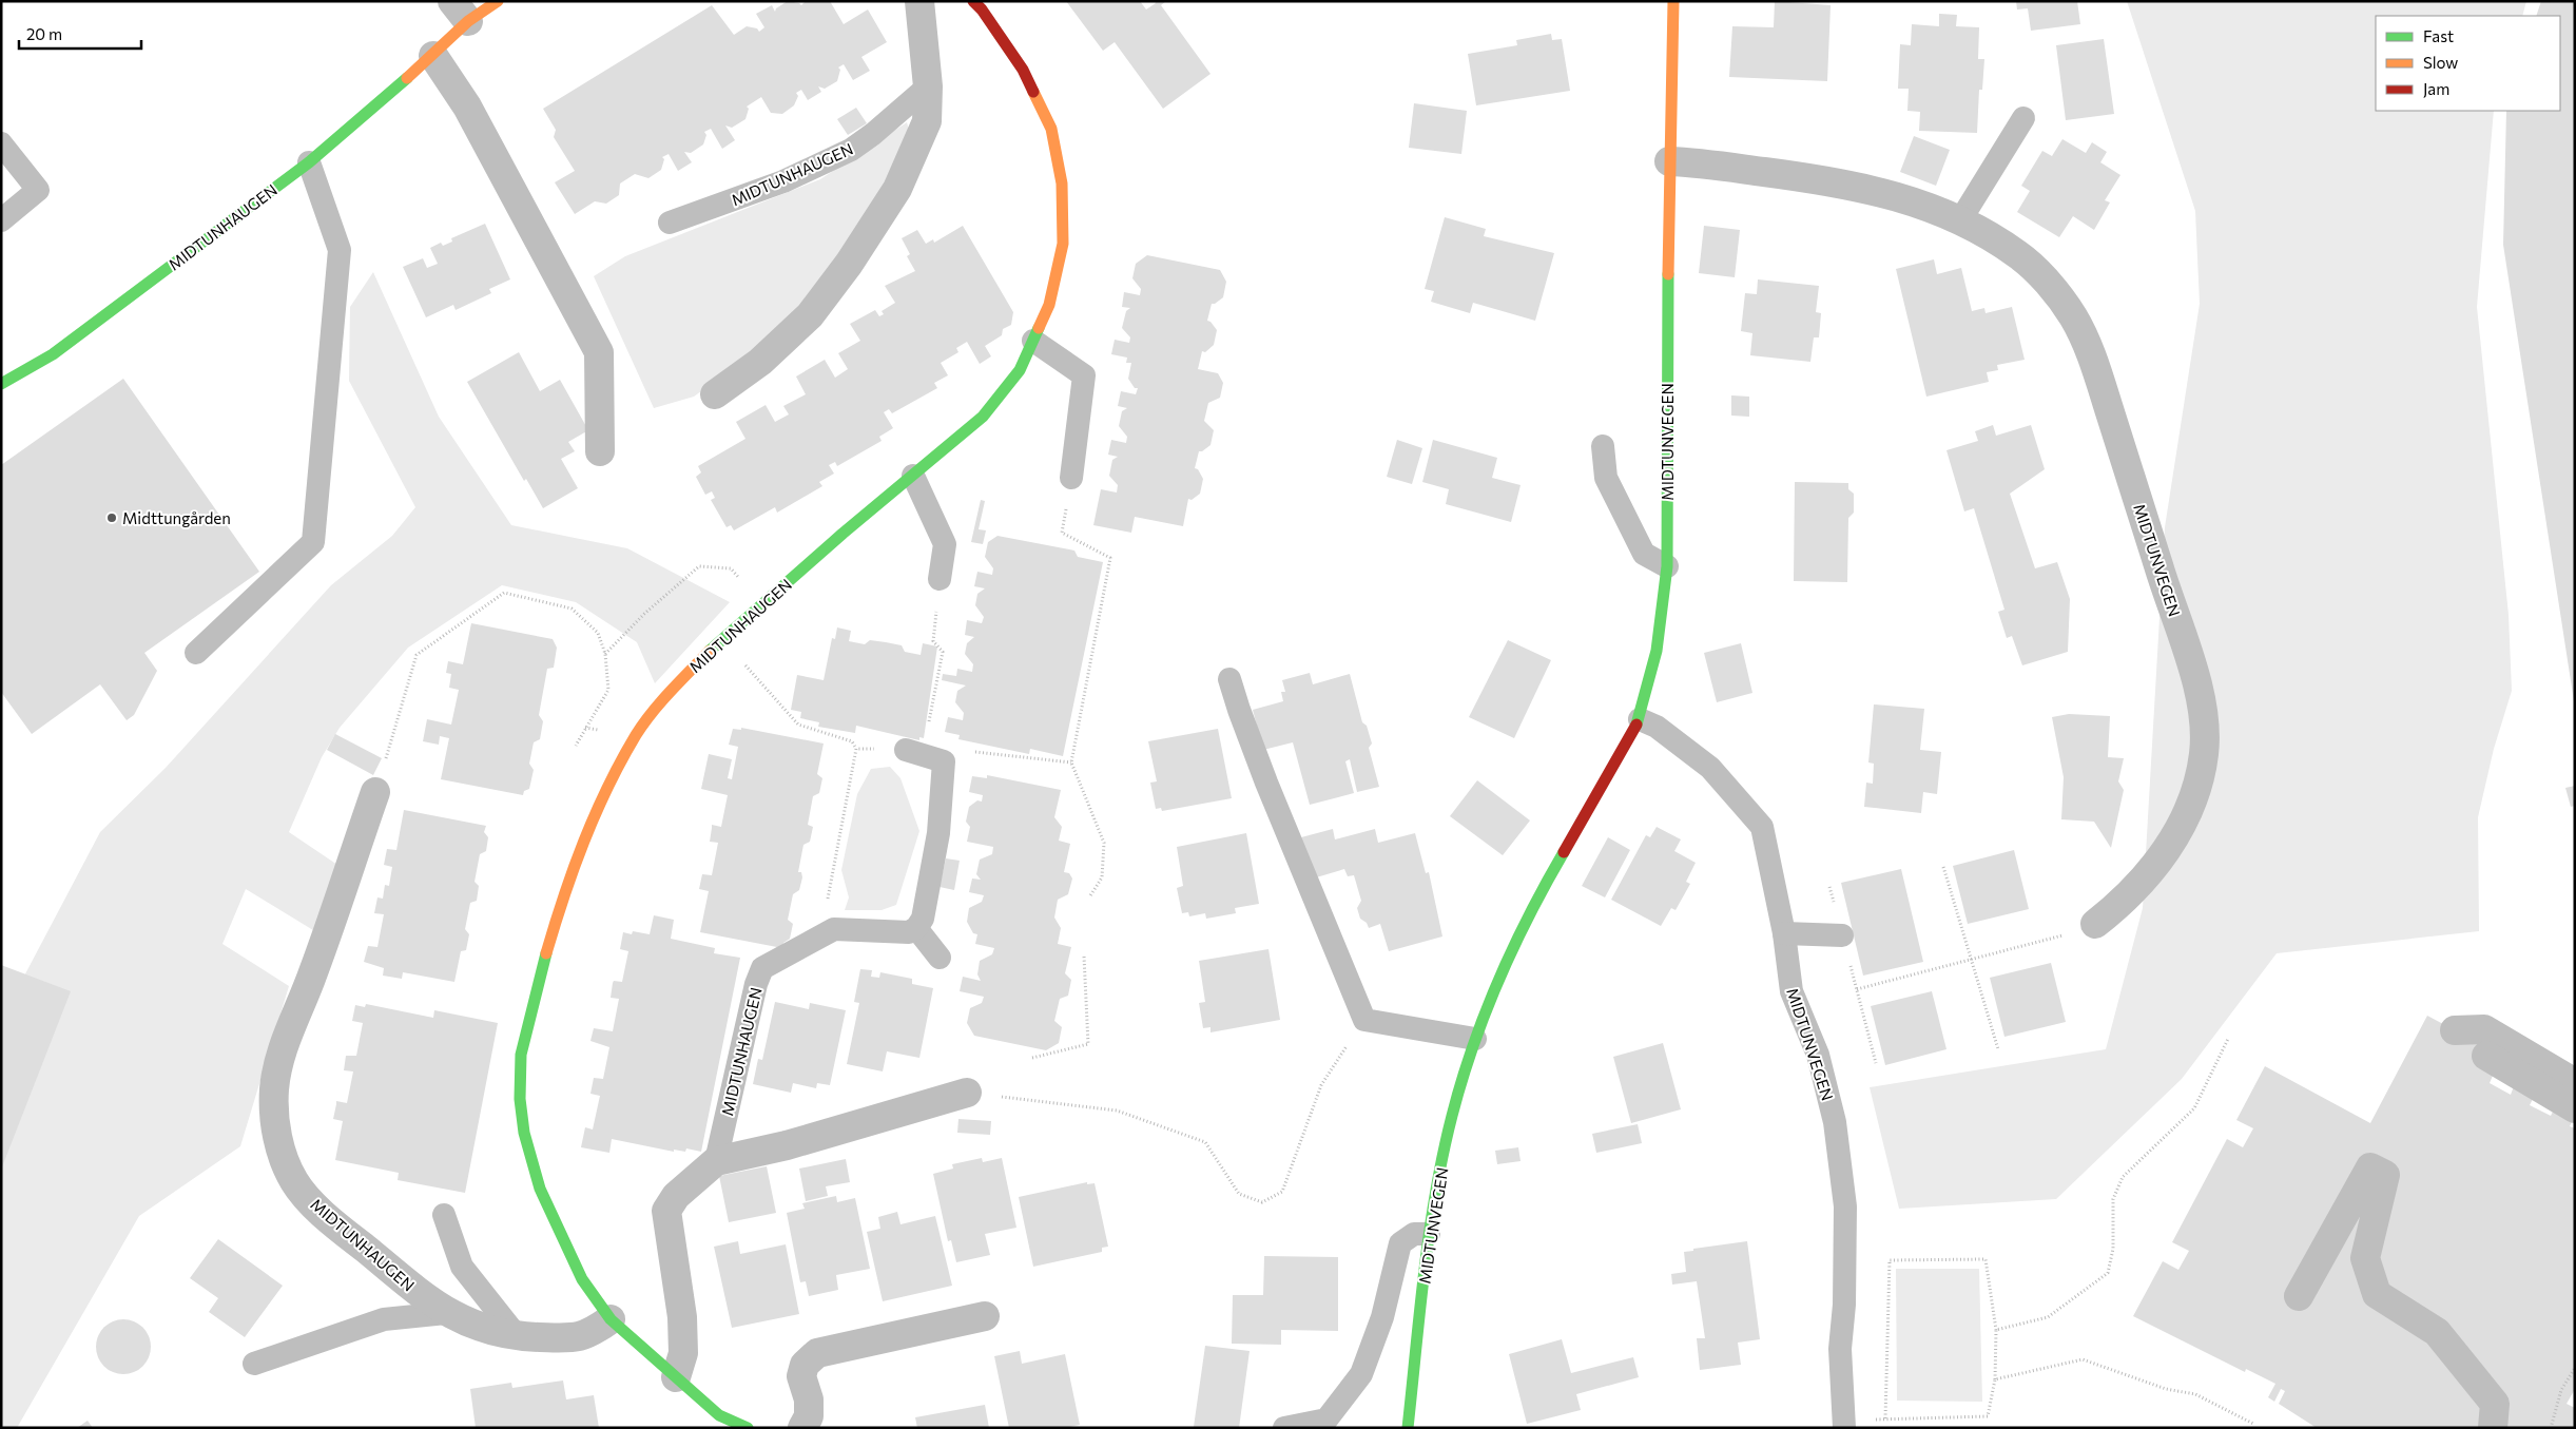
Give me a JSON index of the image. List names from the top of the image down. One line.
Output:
{"streets":{"street":["MIDTUNHAUGEN","MIDTUNVEGEN"]},"places":["Midttungården"],"legend":["Fast","Slow","Jam"],"scale_bar":"20 m"}
